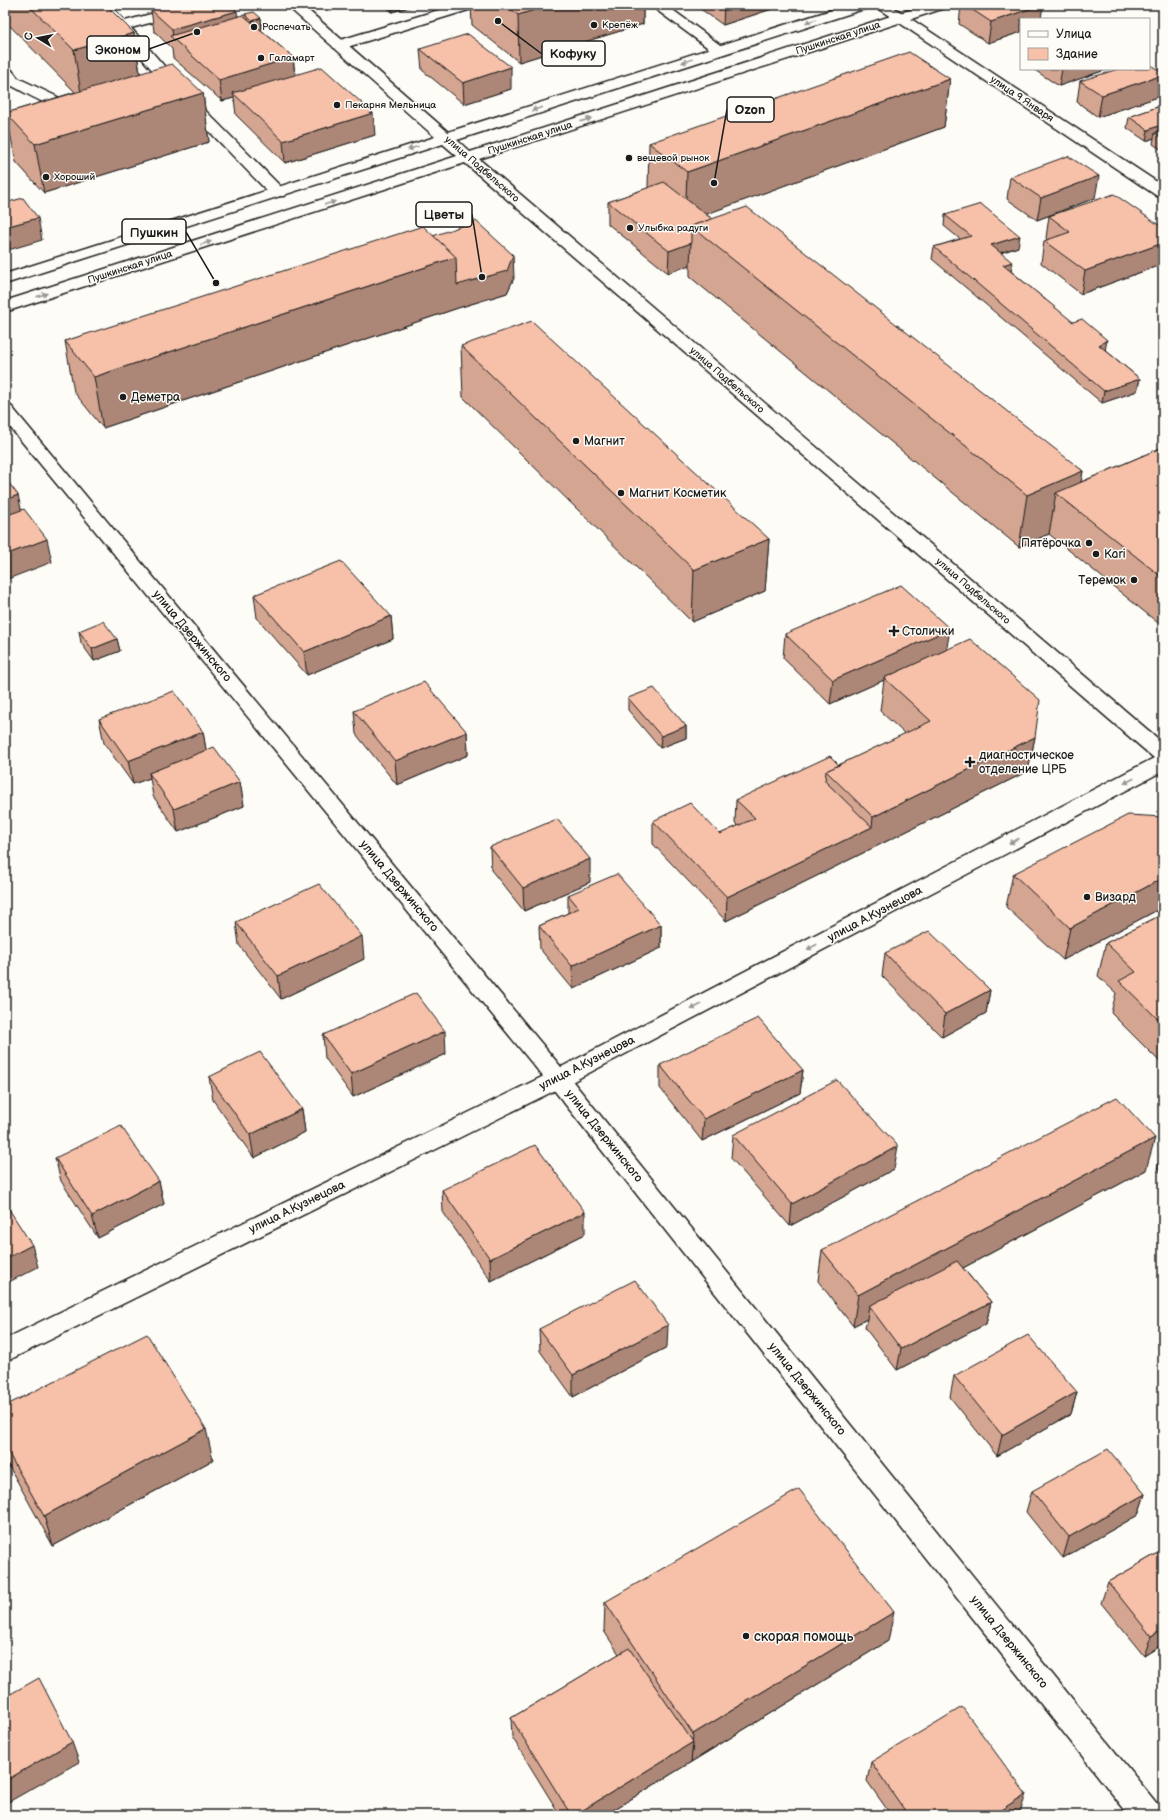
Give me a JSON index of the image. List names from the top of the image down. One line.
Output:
{"streets":{"main road":["Пушкинская улица","улица 9 Января","улица Подбельского","улица Дзержинского","улица А.Кузнецова"]},"crossings":[["Пушкинская улица","улица 9 Января"],["Пушкинская улица","улица Подбельского"],["улица Дзержинского","улица А.Кузнецова"]],"one_way":["улица А.Кузнецова"],"places":{"other":["Кофуку","Крепёж","Роспечать","Эконом","Галамарт","Пекарня Мельница","вещевой рынок","Хороший","Ozon","Улыбка радуги","Цветы","Пушкин","Деметра","Магнит","Магнит Косметик","Пятёрочка","Kari","Теремок","Визард","скорая помощь"],"health":["Столички","диагностическое отделение ЦРБ"]},"legend":["Улица","Здание"],"north":"left"}
